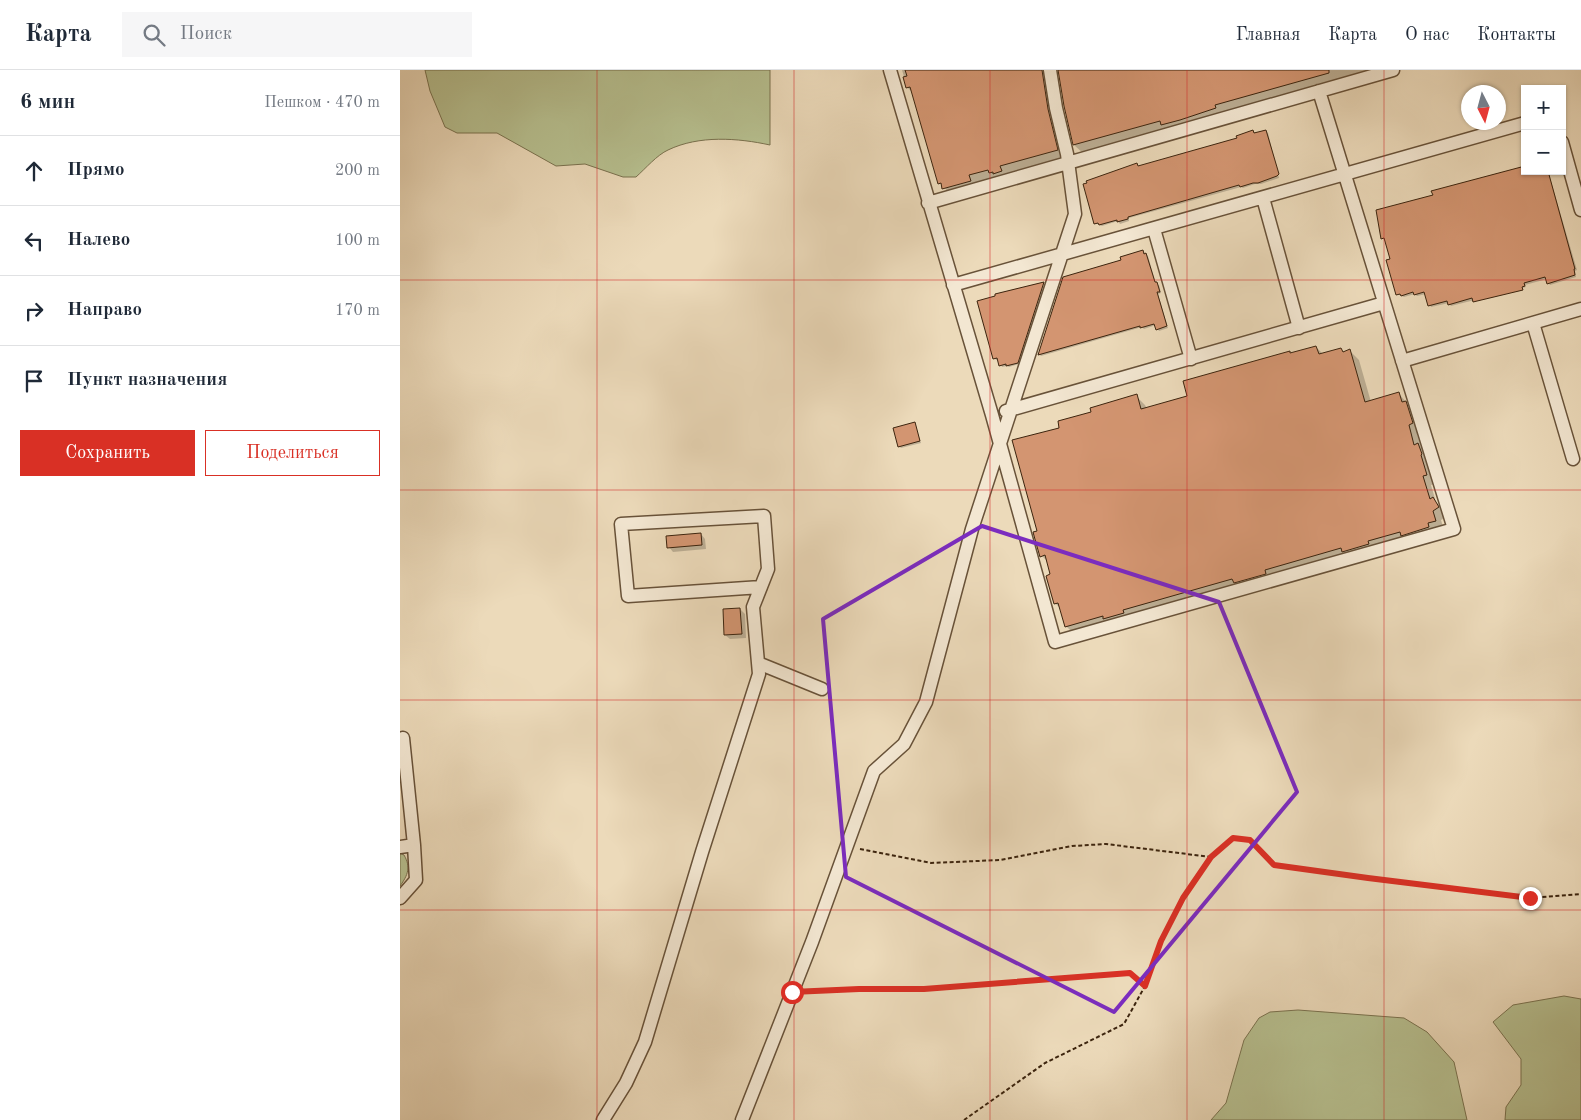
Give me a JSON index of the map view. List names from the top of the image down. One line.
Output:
{"north":"bottom","page":{"header":"Карта","search":"Поиск","nav":["Главная","Карта","О нас","Контакты"],"heading":["6 мин","Пешком · 470 m"],"map_buttons":["+","−"],"list":[["Прямо","200 m"],["Налево","100 m"],["Направо","170 m"],"Пункт назначения"],"buttons":["Сохранить","Поделиться"]}}
